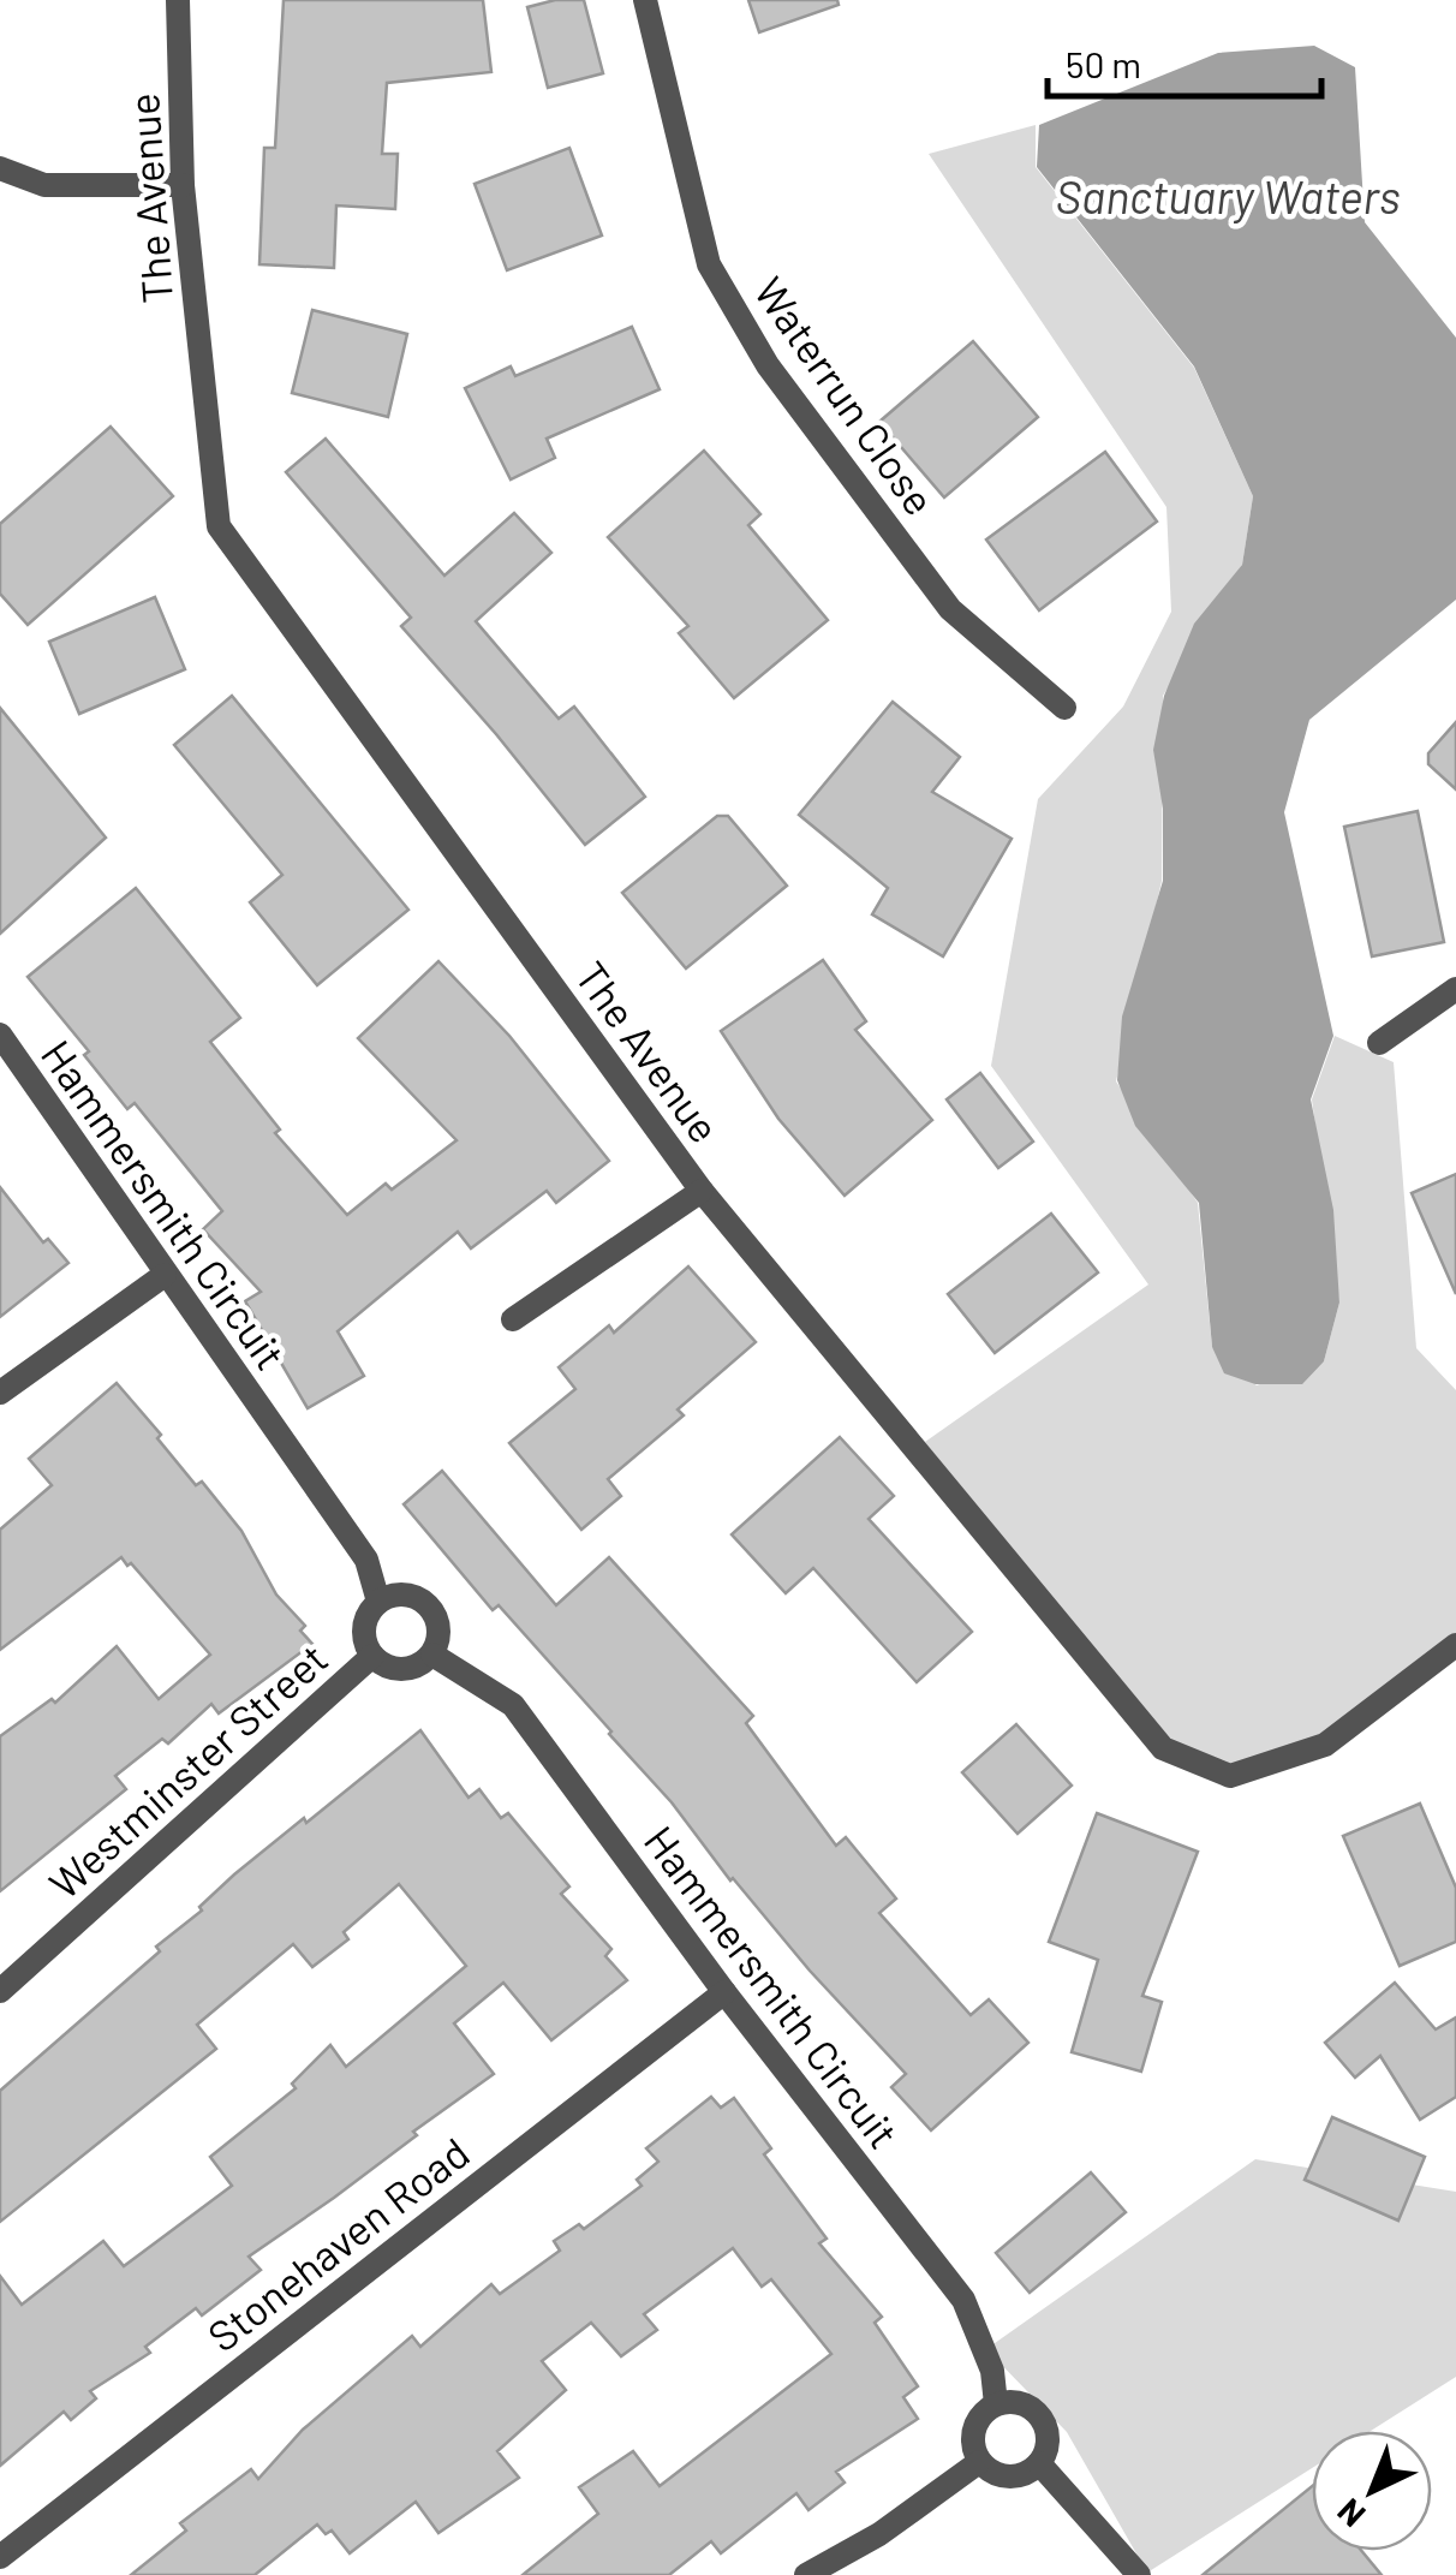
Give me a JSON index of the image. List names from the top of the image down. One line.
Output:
{"streets":{"street":["The Avenue","Waterrun Close","Hammersmith Circuit","Westminster Street","Stonehaven Road"]},"crossings":[["Hammersmith Circuit","Westminster Street"],["Hammersmith Circuit","Stonehaven Road"]],"water":["Sanctuary Waters"],"scale_bar":"50 m","north":"bottom left"}
